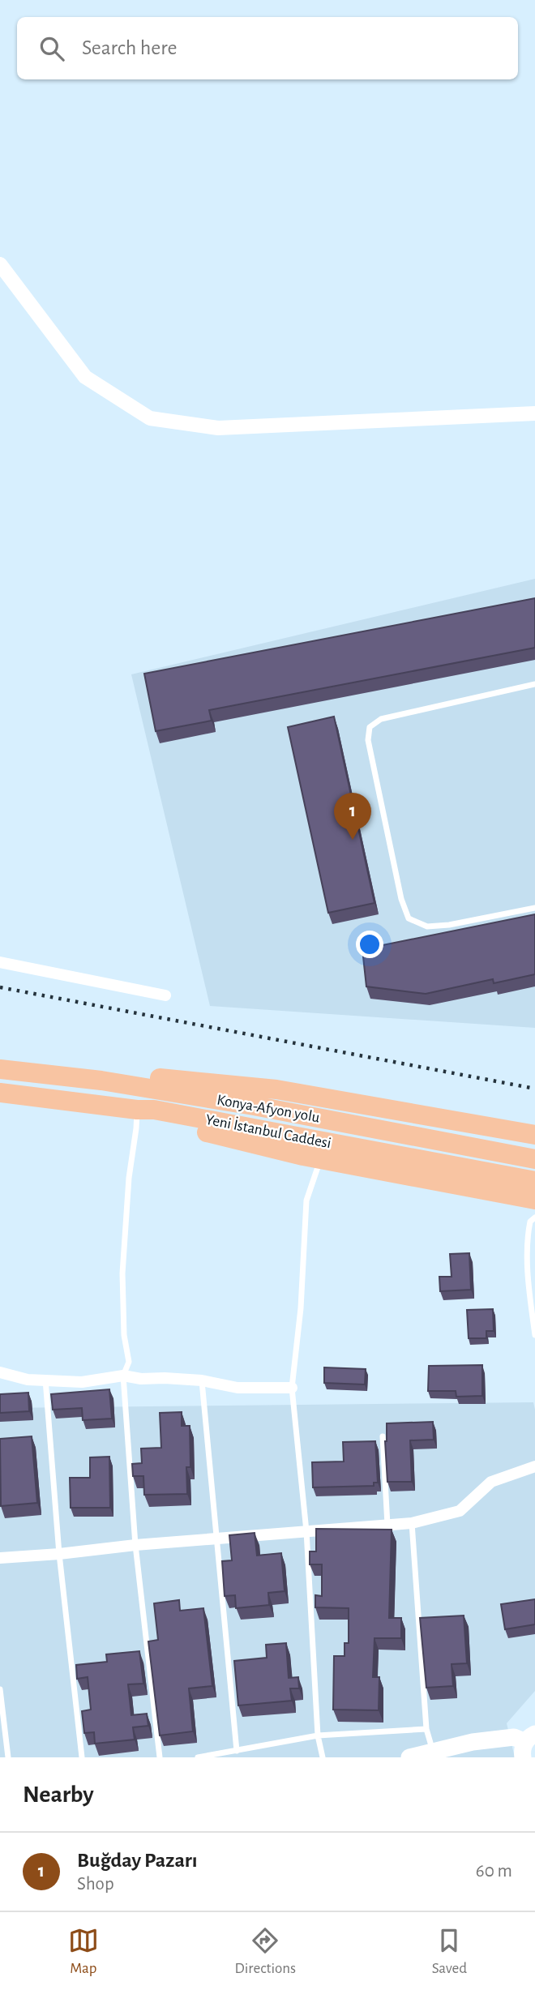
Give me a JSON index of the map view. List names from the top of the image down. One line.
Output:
{"streets":{"highway":["Konya-Afyon yolu","Yeni İstanbul Caddesi"]},"page":{"search":"Search here","pins":"1","heading":"Nearby","list":[{"mark":"1","name":"Buğday Pazarı","note":"Shop","value":"60 m"}],"nav":["Map","Directions","Saved"]}}
